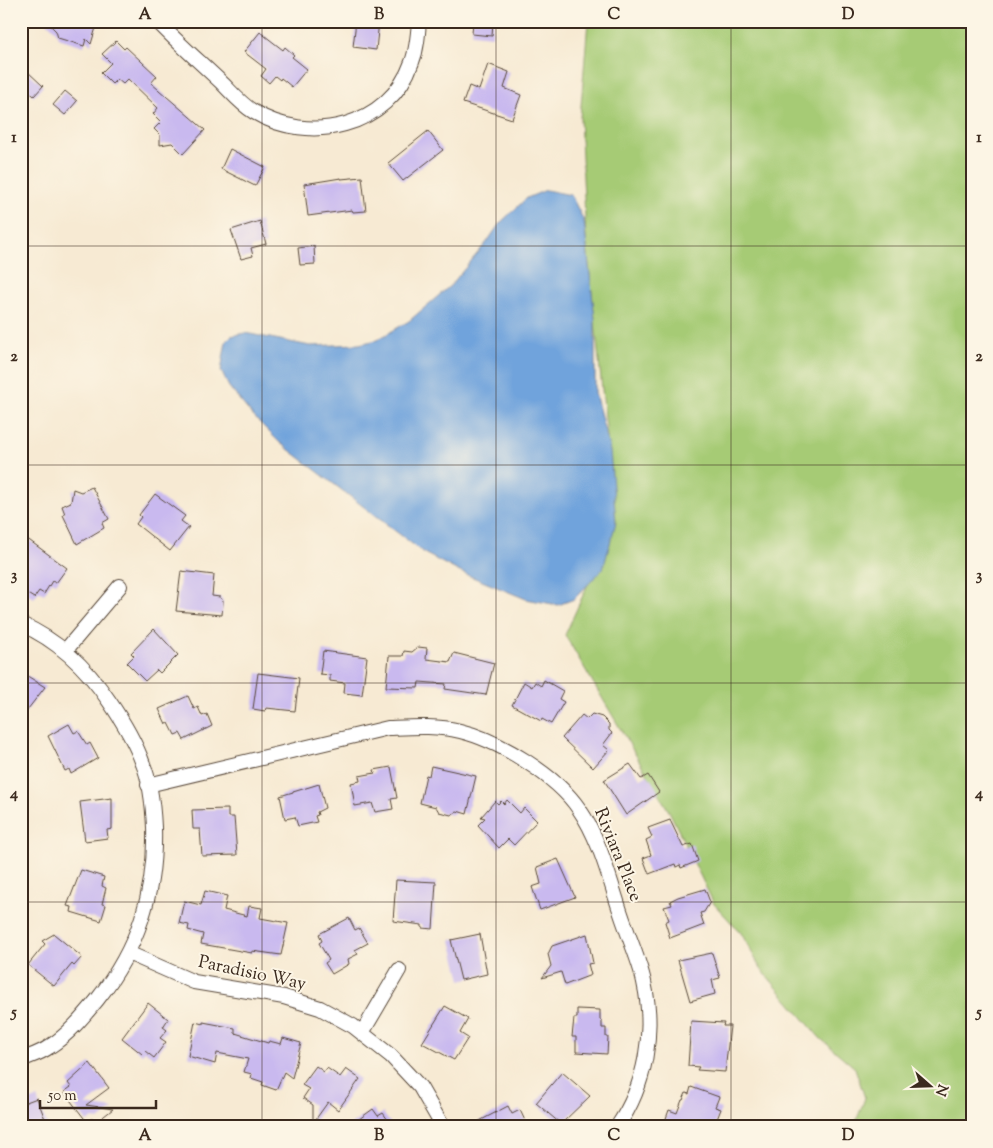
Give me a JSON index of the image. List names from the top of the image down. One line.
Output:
{"streets":{"street":["Riviara Place","Paradisio Way"]},"scale_bar":"50 m","north":"right","grid":{"columns":["A","B","C","D"],"rows":["1","2","3","4","5"]}}
